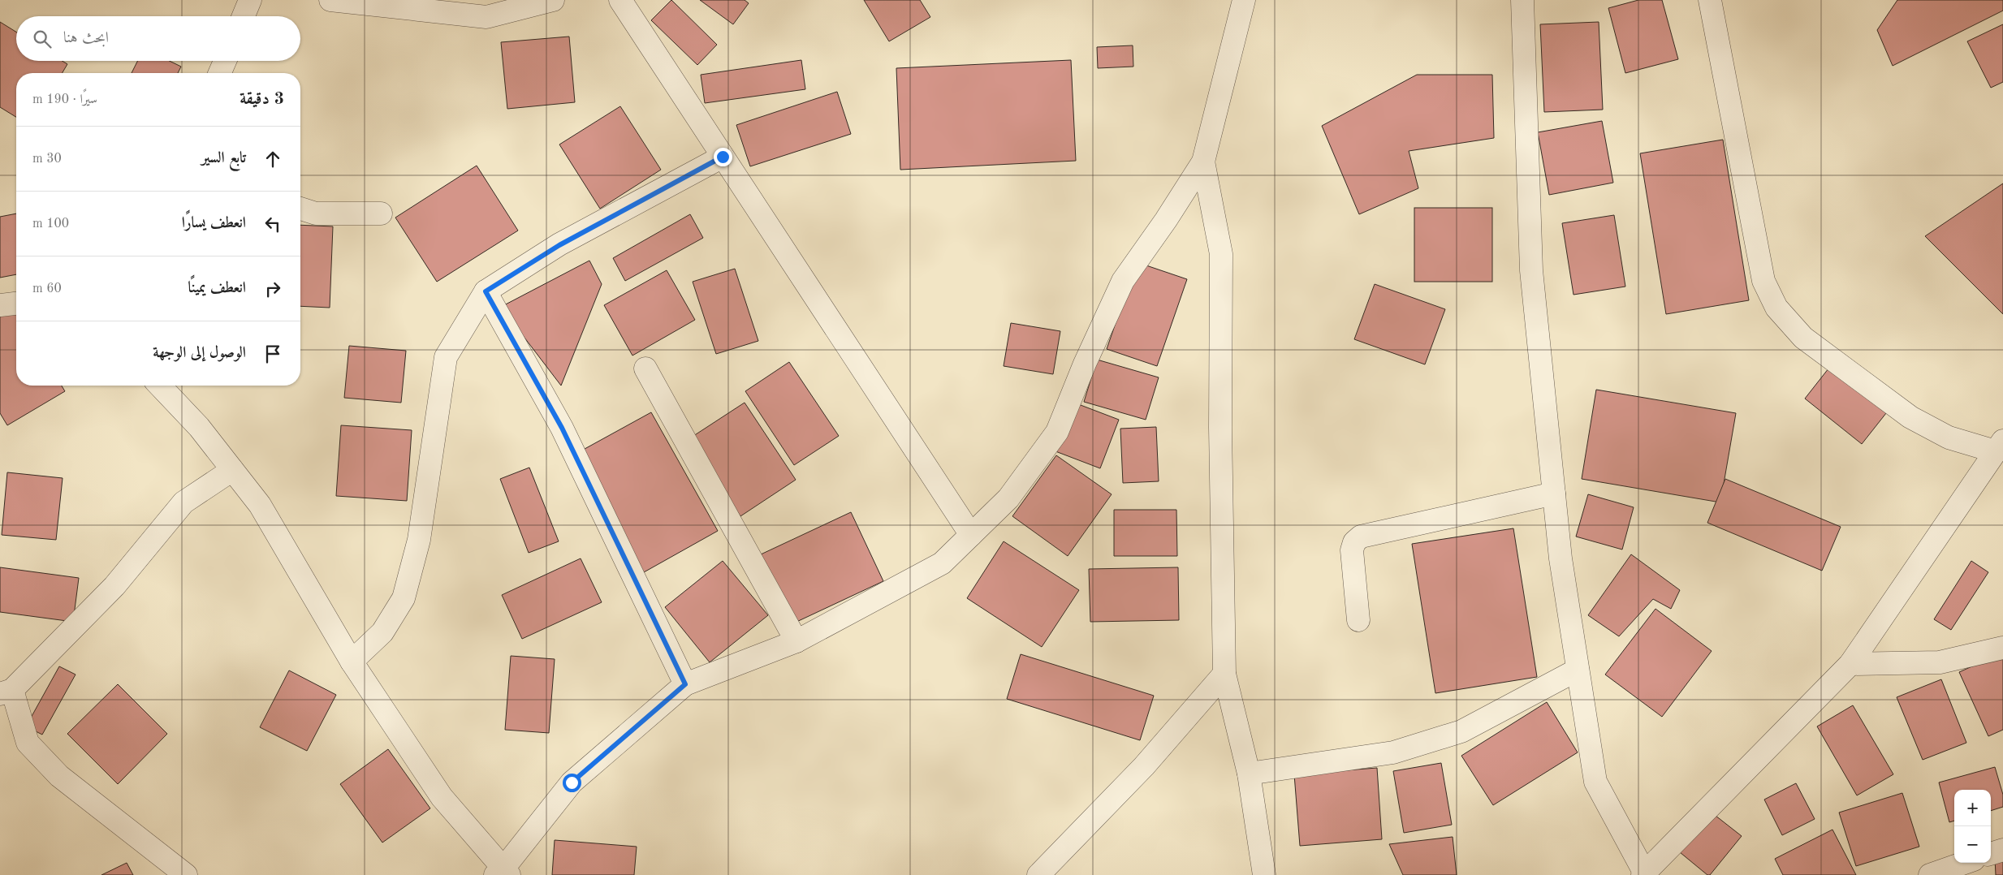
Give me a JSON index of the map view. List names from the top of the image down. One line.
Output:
{"page":{"search":"ابحث هنا","heading":["3 دقيقة","سيرًا · 190 m"],"list":[["تابع السير","30 m"],["انعطف يسارًا","100 m"],["انعطف يمينًا","60 m"],"الوصول إلى الوجهة"],"map_buttons":["+","−"]}}
